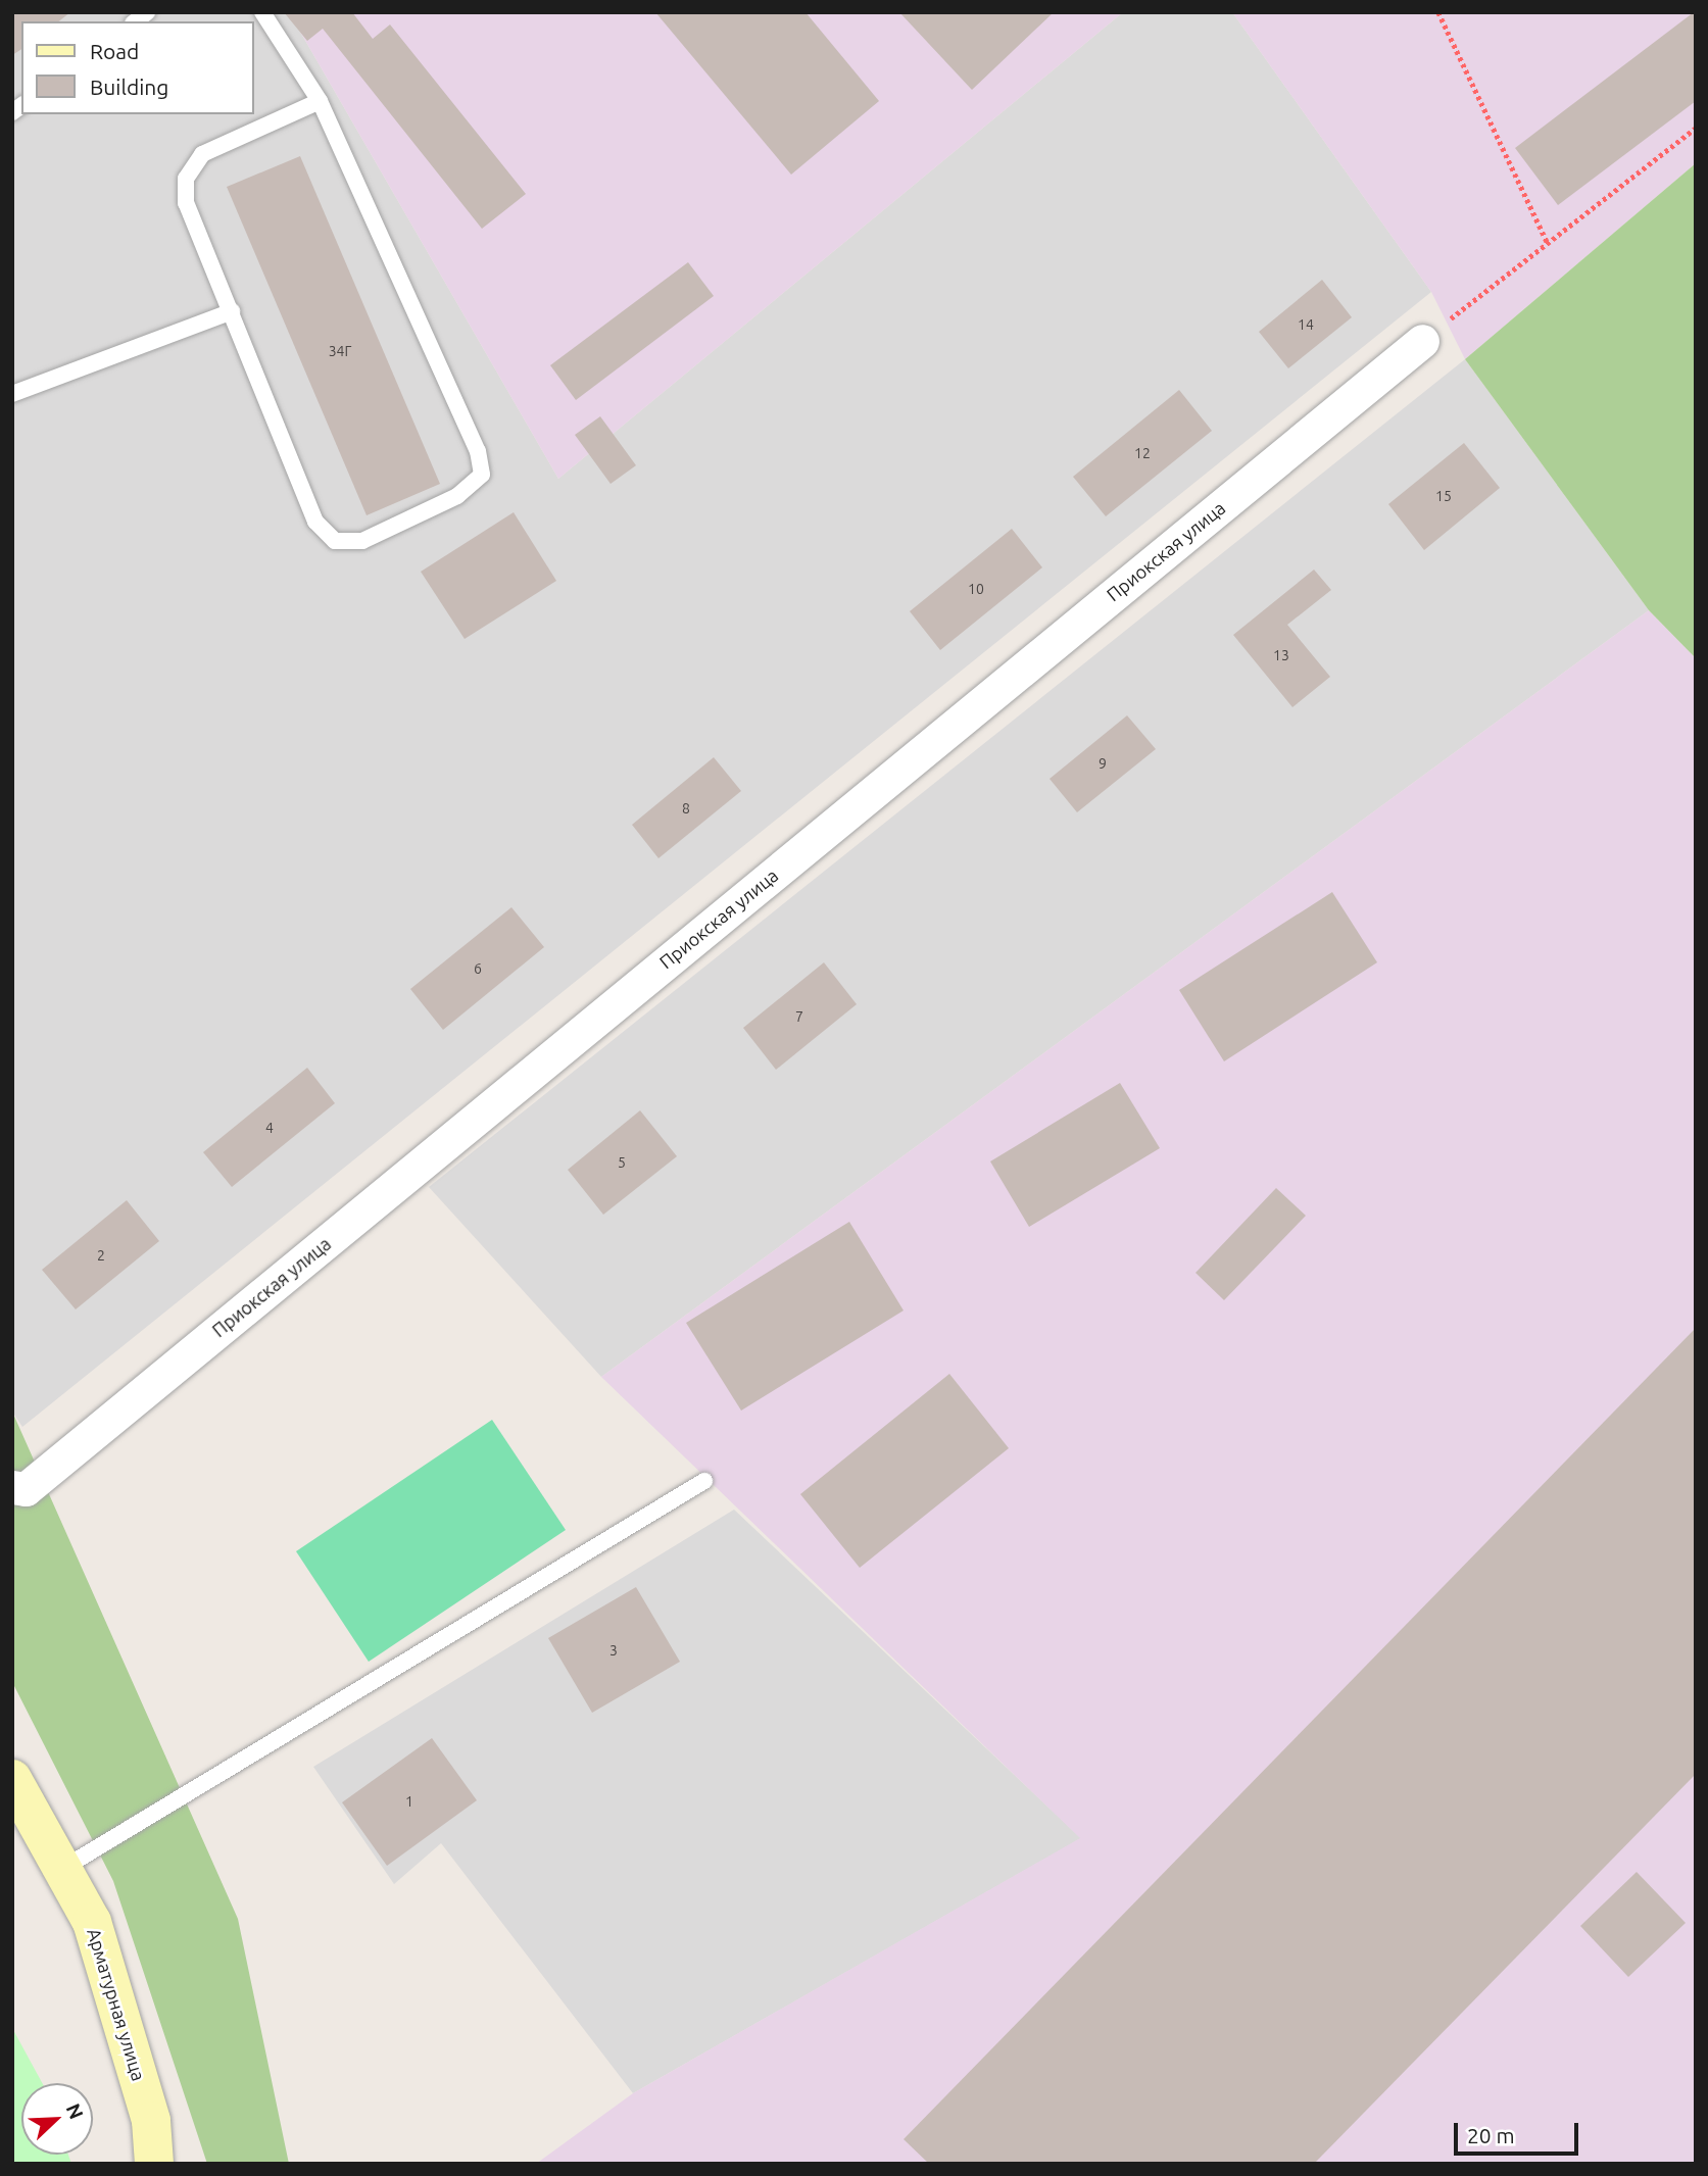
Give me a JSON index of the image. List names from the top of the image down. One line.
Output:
{"streets":{"street":["Приокская улица","Арматурная улица"]},"house_numbers":["14","34Г","12","15","10","13","9","8","6","7","4","5","2","3","1"],"legend":["Road","Building"],"scale_bar":"20 m","north":"top right"}
